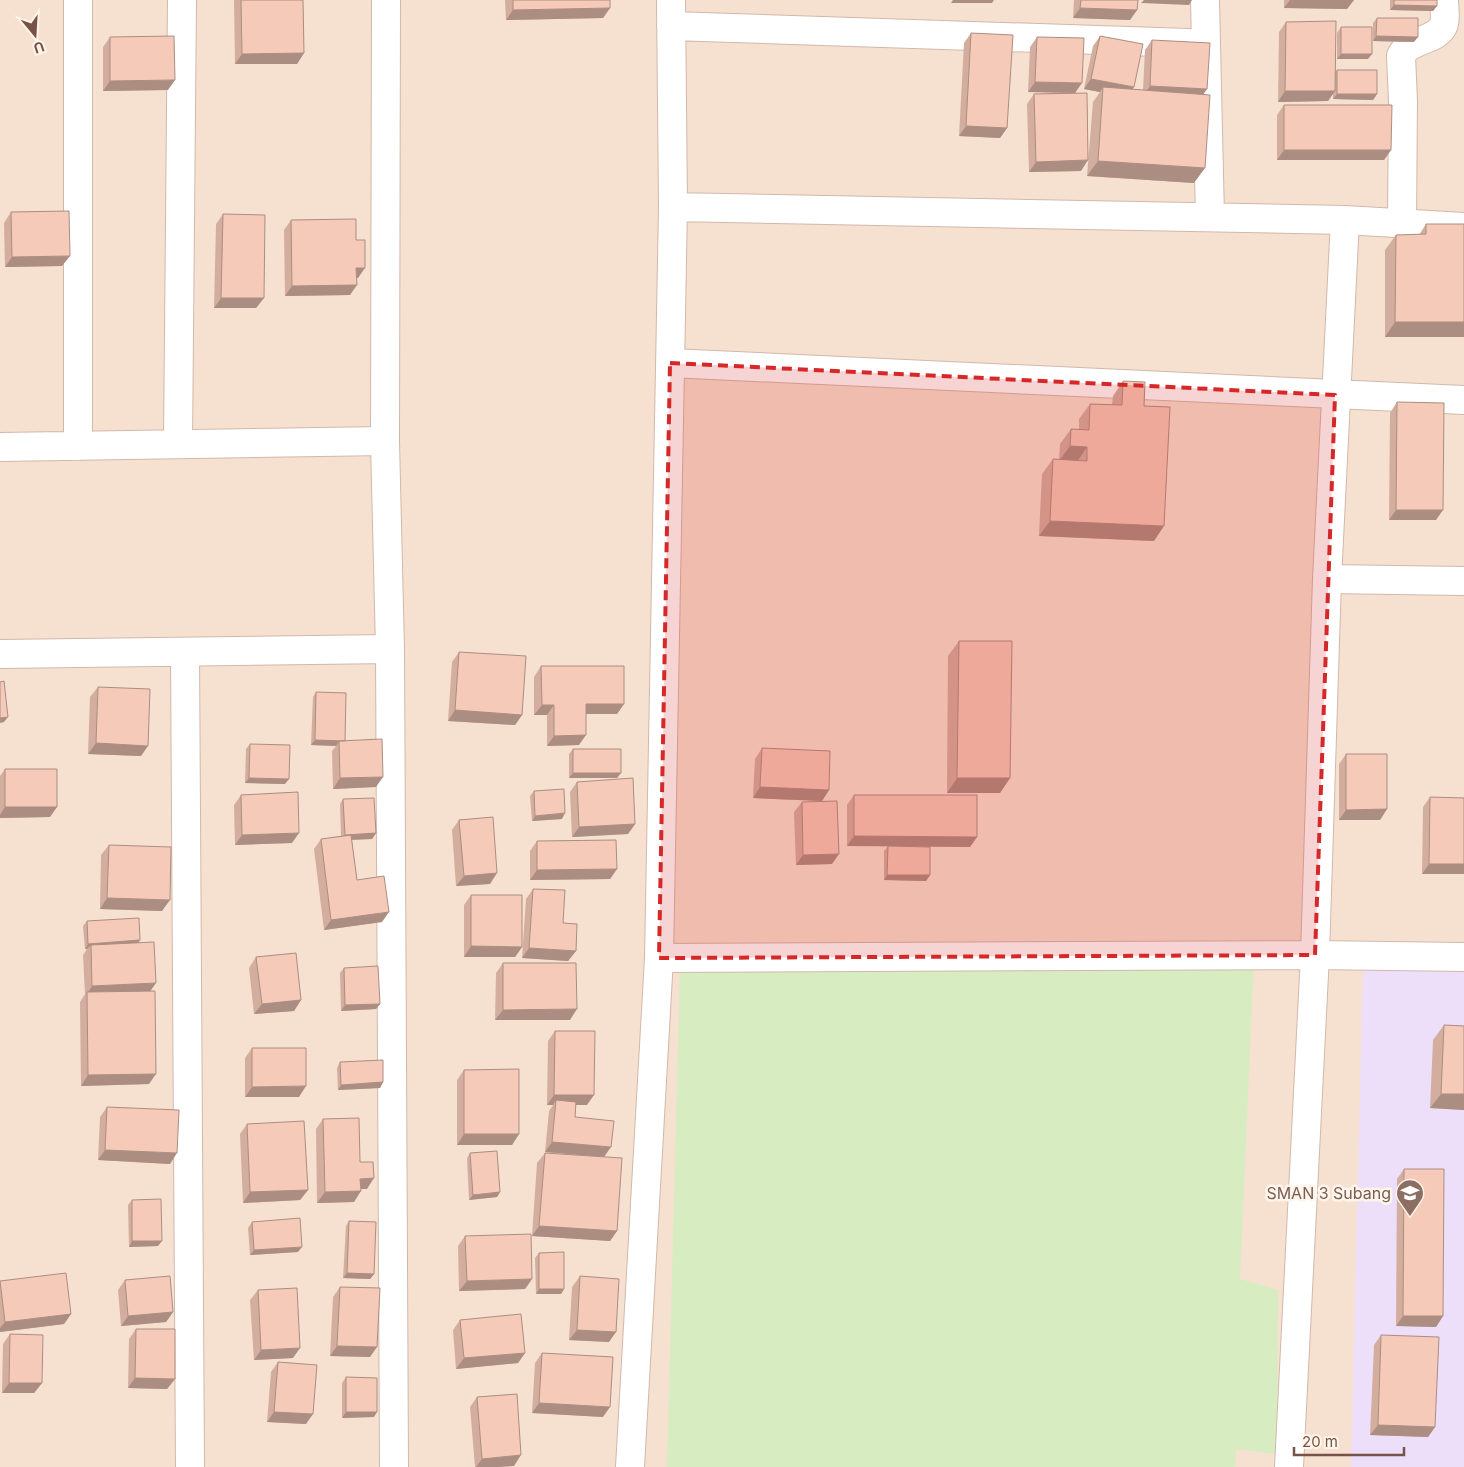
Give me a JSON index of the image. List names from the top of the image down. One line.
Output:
{"places":{"school or university":["SMAN 3 Subang"]},"scale_bar":"20 m","north":"bottom"}
